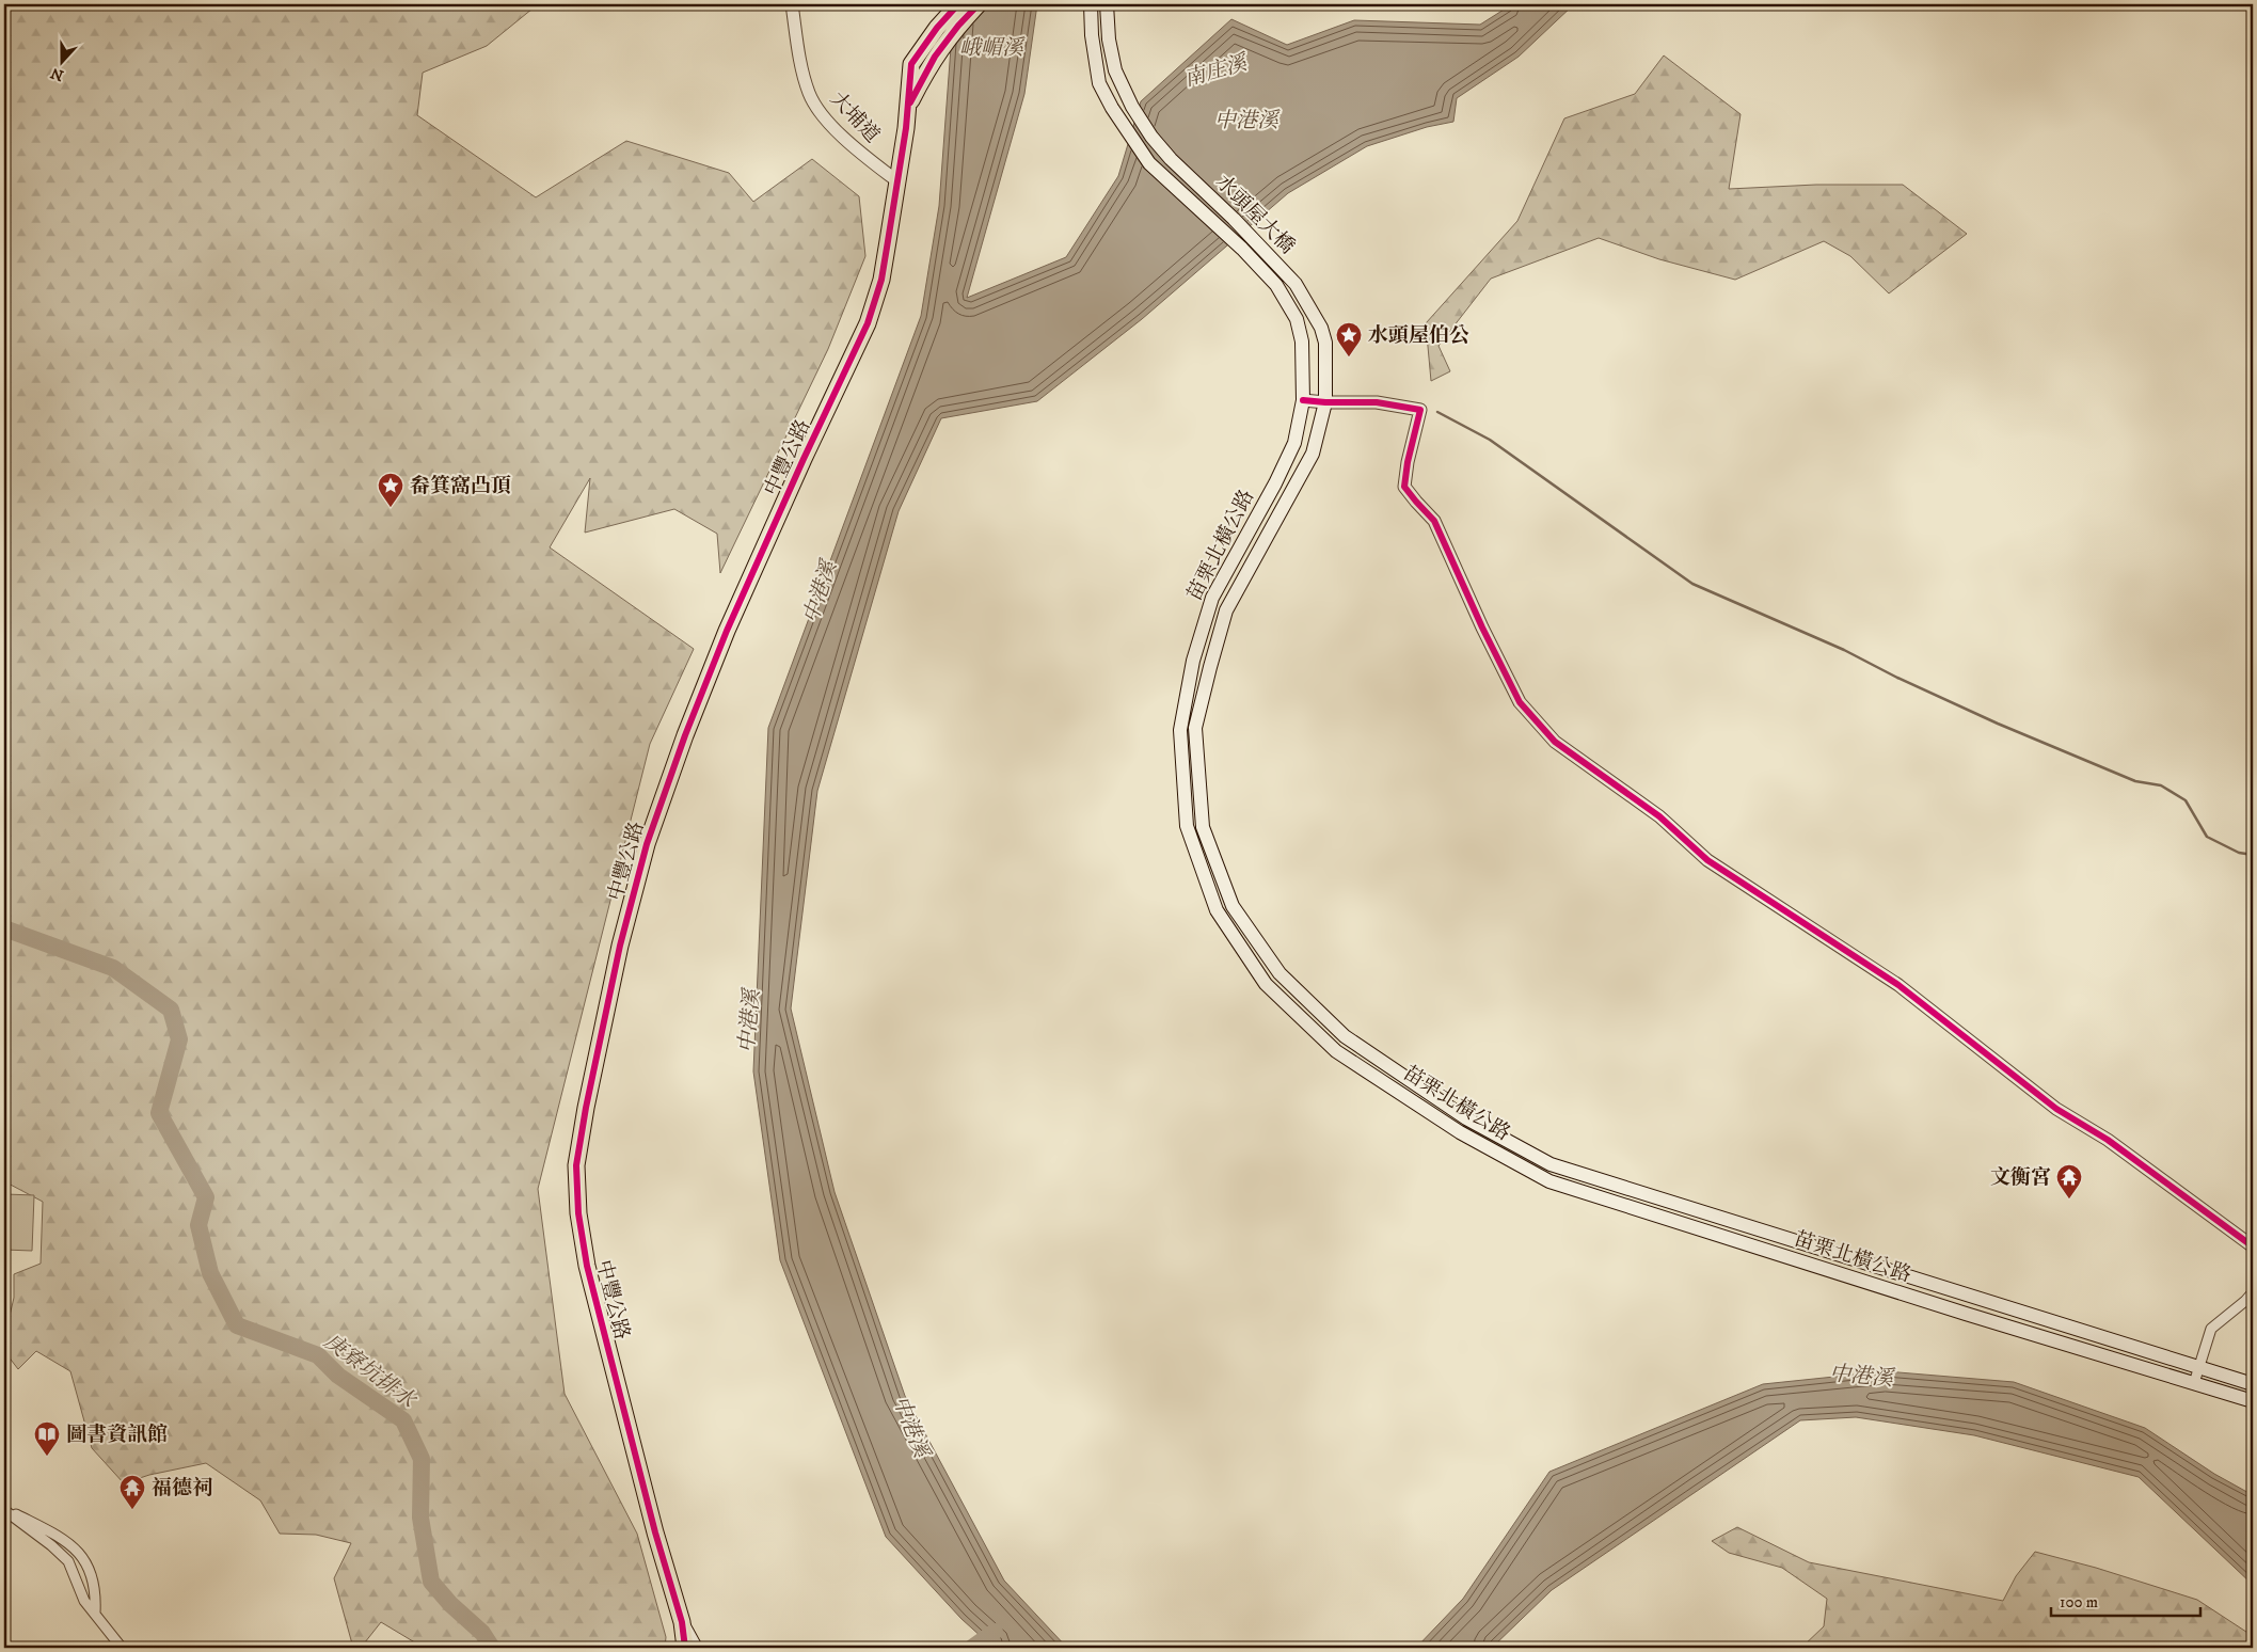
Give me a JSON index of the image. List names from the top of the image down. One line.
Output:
{"streets":{"main road":["水頭屋大橋","中豐公路","苗栗北橫公路"],"street":["大埔道"]},"crossings":[["大埔道","中豐公路"],["水頭屋大橋","苗栗北橫公路"]],"water":["峨嵋溪","南庄溪","中港溪","庚寮坑排水"],"places":{"place":["水頭屋伯公","畚箕窩凸頂"],"temple":["文衡宮","福德祠"],"library":["圖書資訊館"]},"scale_bar":"100 m","north":"bottom"}
